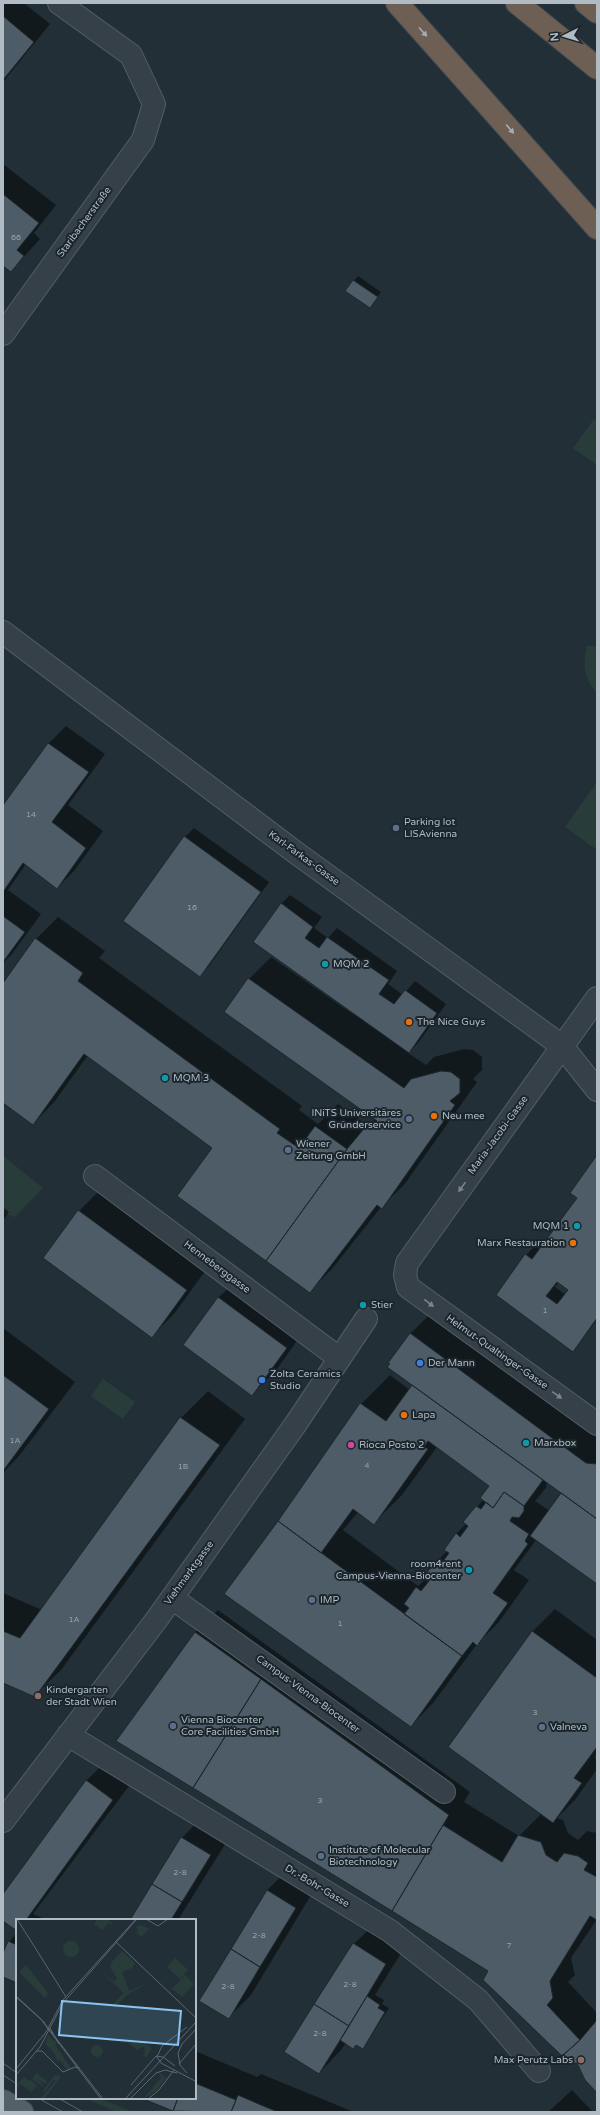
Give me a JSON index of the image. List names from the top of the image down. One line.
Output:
{"streets":{"street":["Staribacherstraße","Karl-Farkas-Gasse","Maria-Jacobi-Gasse","Henneberggasse","Helmut-Qualtinger-Gasse","Viehmarktgasse","Campus-Vienna-Biocenter","Dr.-Bohr-Gasse"]},"crossings":[["Karl-Farkas-Gasse","Maria-Jacobi-Gasse"],["Maria-Jacobi-Gasse","Helmut-Qualtinger-Gasse"],["Henneberggasse","Viehmarktgasse"],["Viehmarktgasse","Campus-Vienna-Biocenter"],["Viehmarktgasse","Dr.-Bohr-Gasse"]],"one_way":["Maria-Jacobi-Gasse","Helmut-Qualtinger-Gasse"],"places":["Parking lot LISAvienna","MQM 2","The Nice Guys","MQM 3","Neu mee","INiTS Universitäres Gründerservice","Wiener Zeitung GmbH","MQM 1","Marx Restauration","Stier","Der Mann","Zolta Ceramics Studio","Lapa","Marxbox","Rioca Posto 2","room4rent Campus-Vienna-Biocenter","IMP","Kindergarten der Stadt Wien","Vienna Biocenter Core Facilities GmbH","Valneva","Institute of Molecular Biotechnology","Max Perutz Labs"],"house_numbers":["66","14","16","1","1A","4","1B","1A","1","3","3","2-8","2-8","7","2-8","2-8","2-8"],"north":"left"}
